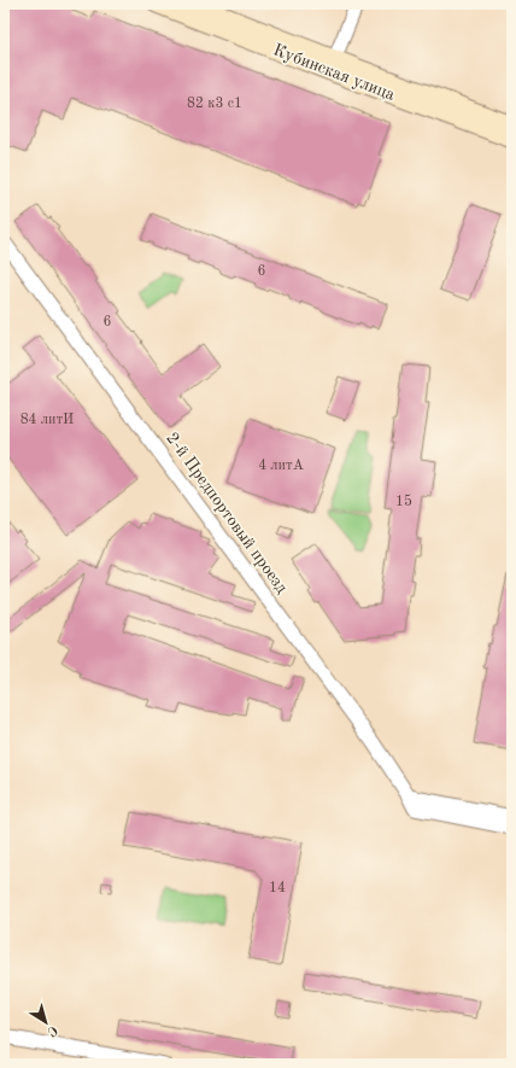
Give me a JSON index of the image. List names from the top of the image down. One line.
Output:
{"streets":{"main road":["Кубинская улица"],"street":["2-й Предпортовый проезд"]},"house_numbers":["82 к3 с1","6","6","84 литИ","4 литА","15","14"],"north":"bottom right"}
